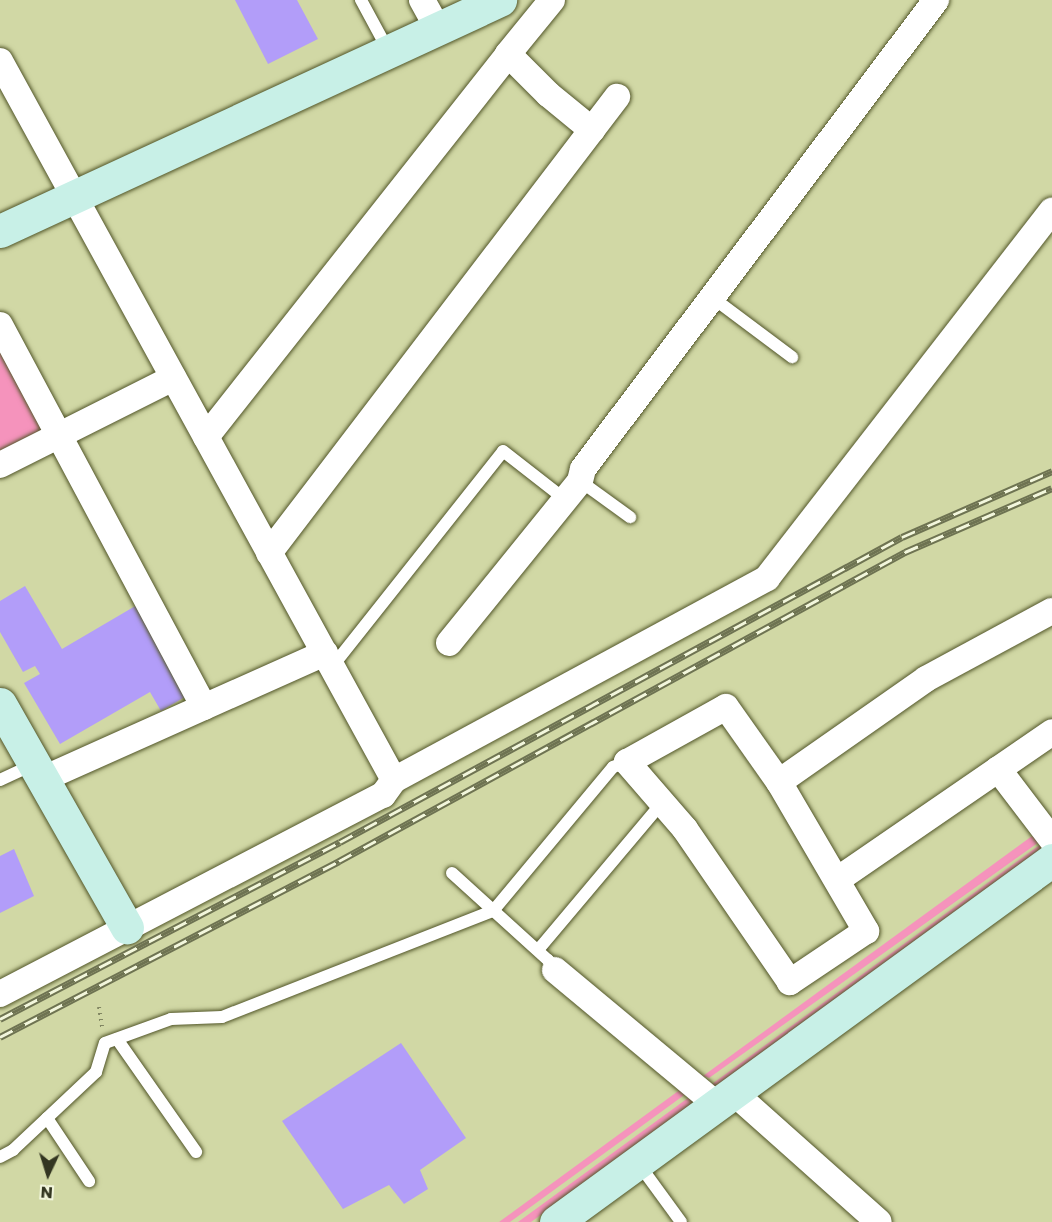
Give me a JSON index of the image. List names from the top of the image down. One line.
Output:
{"north":"bottom"}
